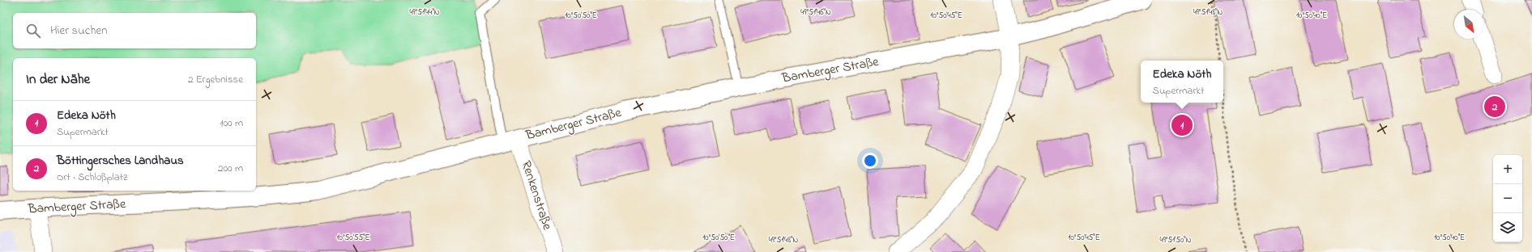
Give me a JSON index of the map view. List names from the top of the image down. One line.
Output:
{"streets":{"main road":["Bamberger Straße"],"street":["Renkenstraße"]},"crossings":[["Bamberger Straße","Renkenstraße"]],"north":"bottom right","page":{"search":"Hier suchen","heading":["In der Nähe","2 Ergebnisse"],"popup":["Edeka Nöth","Supermarkt"],"pins":["2","1"],"list":[{"mark":"1","name":"Edeka Nöth","note":"Supermarkt","value":"100 m"},{"mark":"2","name":"Böttingersches Landhaus","note":"Ort · Schloßplatz","value":"200 m"}],"map_buttons":["+","−"]},"coordinates":["49°51'44\"N","49°51'46\"N","49°51'48\"N","10°50'50\"E","10°50'45\"E","10°50'40\"E","10°50'55\"E","49°51'50\"N"]}
